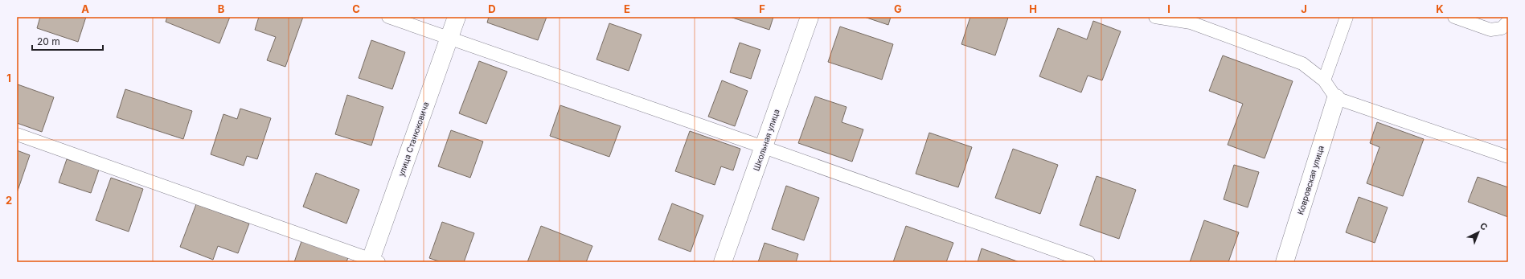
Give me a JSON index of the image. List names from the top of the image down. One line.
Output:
{"streets":{"street":["улица Станюковича","Школьная улица","Ковровская улица"]},"scale_bar":"20 m","north":"top right","grid":{"columns":["A","B","C","D","E","F","G","H","I","J","K"],"rows":["1","2"]}}
